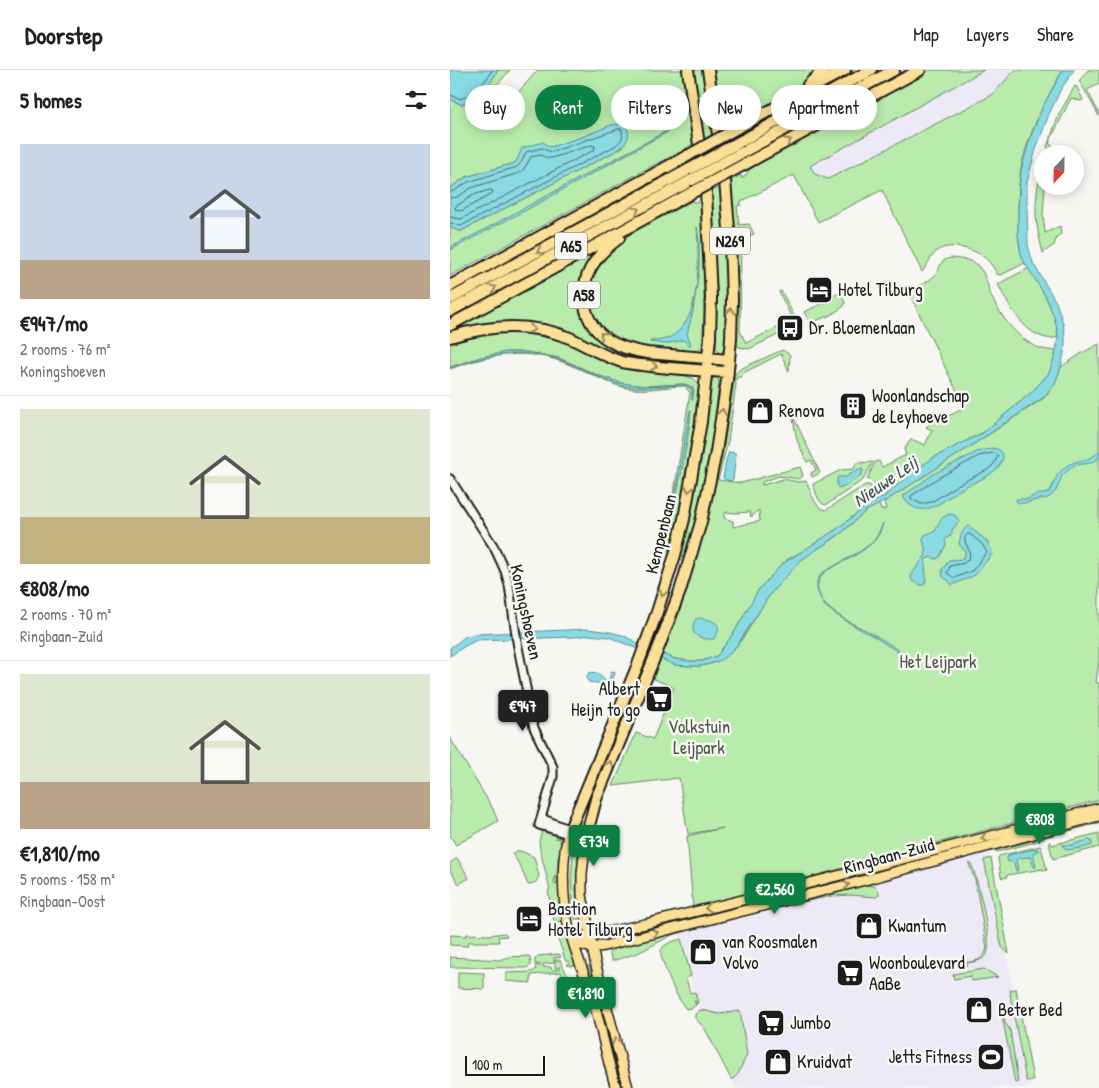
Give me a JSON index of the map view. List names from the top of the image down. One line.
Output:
{"streets":{"highway":["N269","A65","A58","Kempenbaan"],"main road":["Ringbaan-Zuid"],"street":["Koningshoeven"]},"crossings":[["A58","Kempenbaan"],["Kempenbaan","Koningshoeven"],["Kempenbaan","Ringbaan-Zuid"]],"water":["Nieuwe Leij"],"parks":["Het Leijpark","Volkstuin Leijpark"],"places":{"hotel":["Hotel Tilburg","Bastion Hotel Tilburg"],"bus stop":["Dr. Bloemenlaan"],"building":["Woonlandschap de Leyhoeve"],"shop":["Renova","Kwantum","van Roosmalen Volvo","Beter Bed","Kruidvat"],"supermarket":["Albert Heijn to go","Woonboulevard AaBe","Jumbo"],"sports":["Jetts Fitness"]},"scale_bar":"100 m","north":"bottom","page":{"header":"Doorstep","nav":["Map","Layers","Share"],"heading":"5 homes","chip":["Buy","Rent","Filters","New","Apartment"],"list":[{"name":"€947/mo","note":"2 rooms · 76 m² · Koningshoeven"},{"name":"€808/mo","note":"2 rooms · 70 m² · Ringbaan-Zuid"},{"name":"€1,810/mo","note":"5 rooms · 158 m² · Ringbaan-Oost"}],"price":["€947","€808","€734","€2,560","€1,810"],"scale":"100 m"}}
